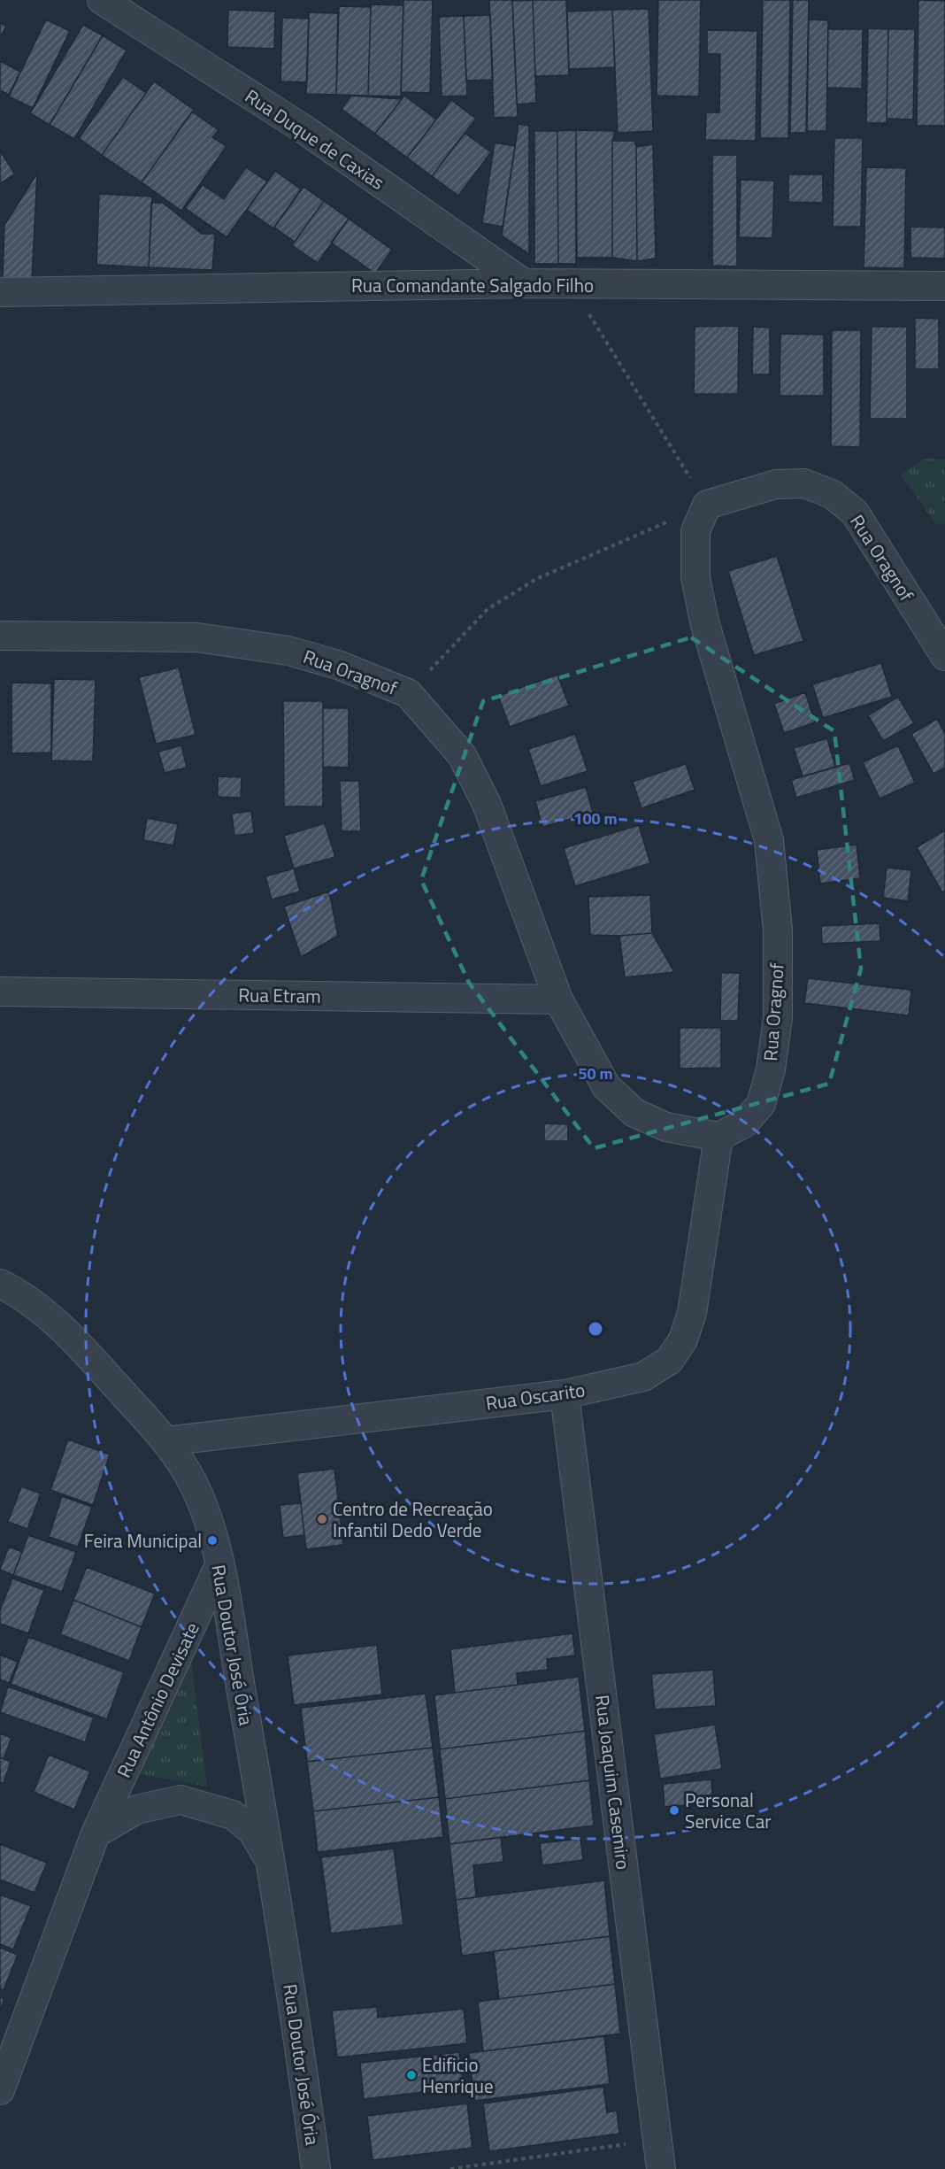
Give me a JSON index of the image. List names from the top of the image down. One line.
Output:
{"streets":{"street":["Rua Duque de Caxias","Rua Comandante Salgado Filho","Rua Oragnof","Rua Etram","Rua Oscarito","Rua Doutor José Ória","Rua Antônio Devisate","Rua Joaquim Casemiro"]},"crossings":[["Rua Duque de Caxias","Rua Comandante Salgado Filho"],["Rua Oragnof","Rua Etram"],["Rua Oragnof","Rua Oscarito"],["Rua Oscarito","Rua Doutor José Ória"],["Rua Oscarito","Rua Joaquim Casemiro"],["Rua Doutor José Ória","Rua Antônio Devisate"]],"places":["Centro de Recreação Infantil Dedo Verde","Feira Municipal","Personal Service Car","Edificio Henrique"],"rings":["100 m","50 m"]}
